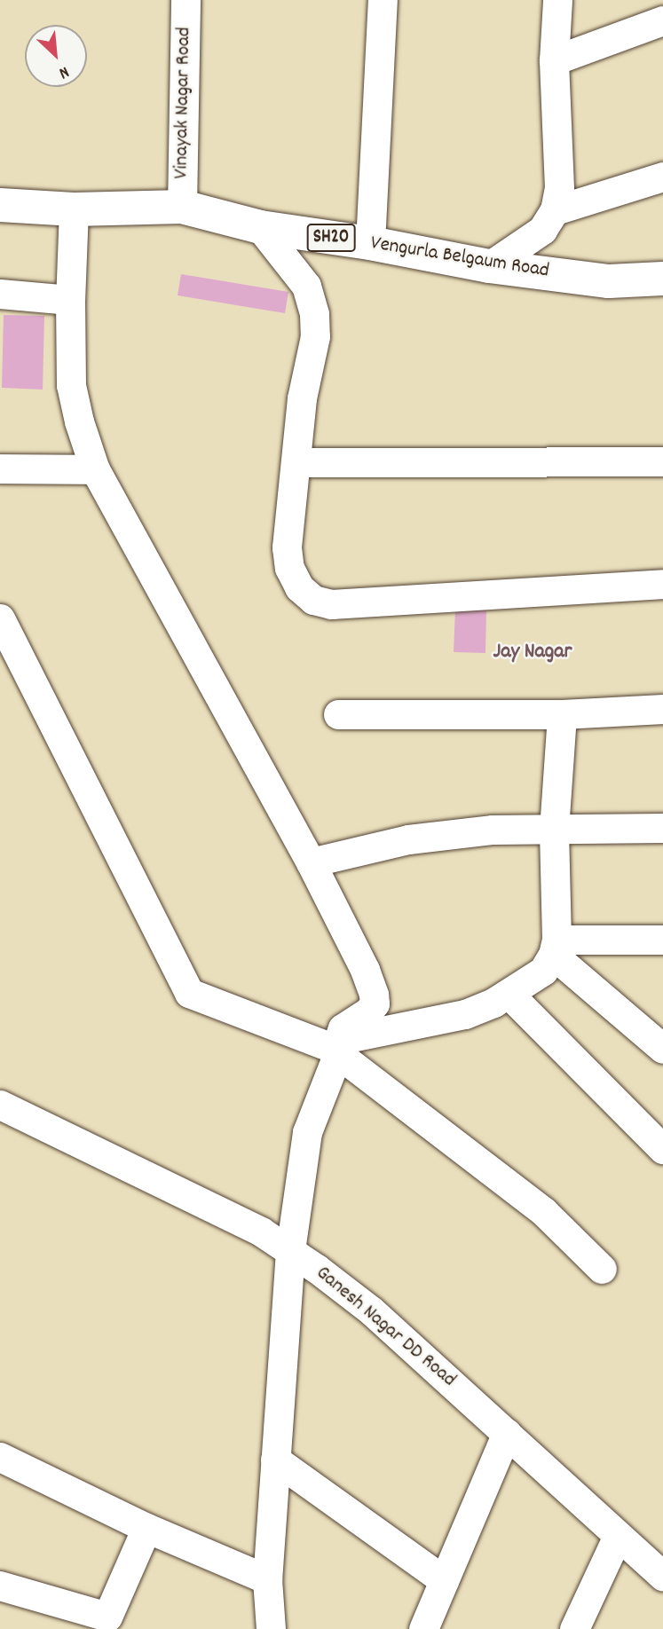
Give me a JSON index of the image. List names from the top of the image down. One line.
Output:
{"streets":{"main road":["SH20","Vengurla Belgaum Road"],"street":["Vinayak Nagar Road","Ganesh Nagar DD Road"]},"crossings":[["Vinayak Nagar Road","Vengurla Belgaum Road"]],"districts":["Jay Nagar"],"north":"bottom right"}
